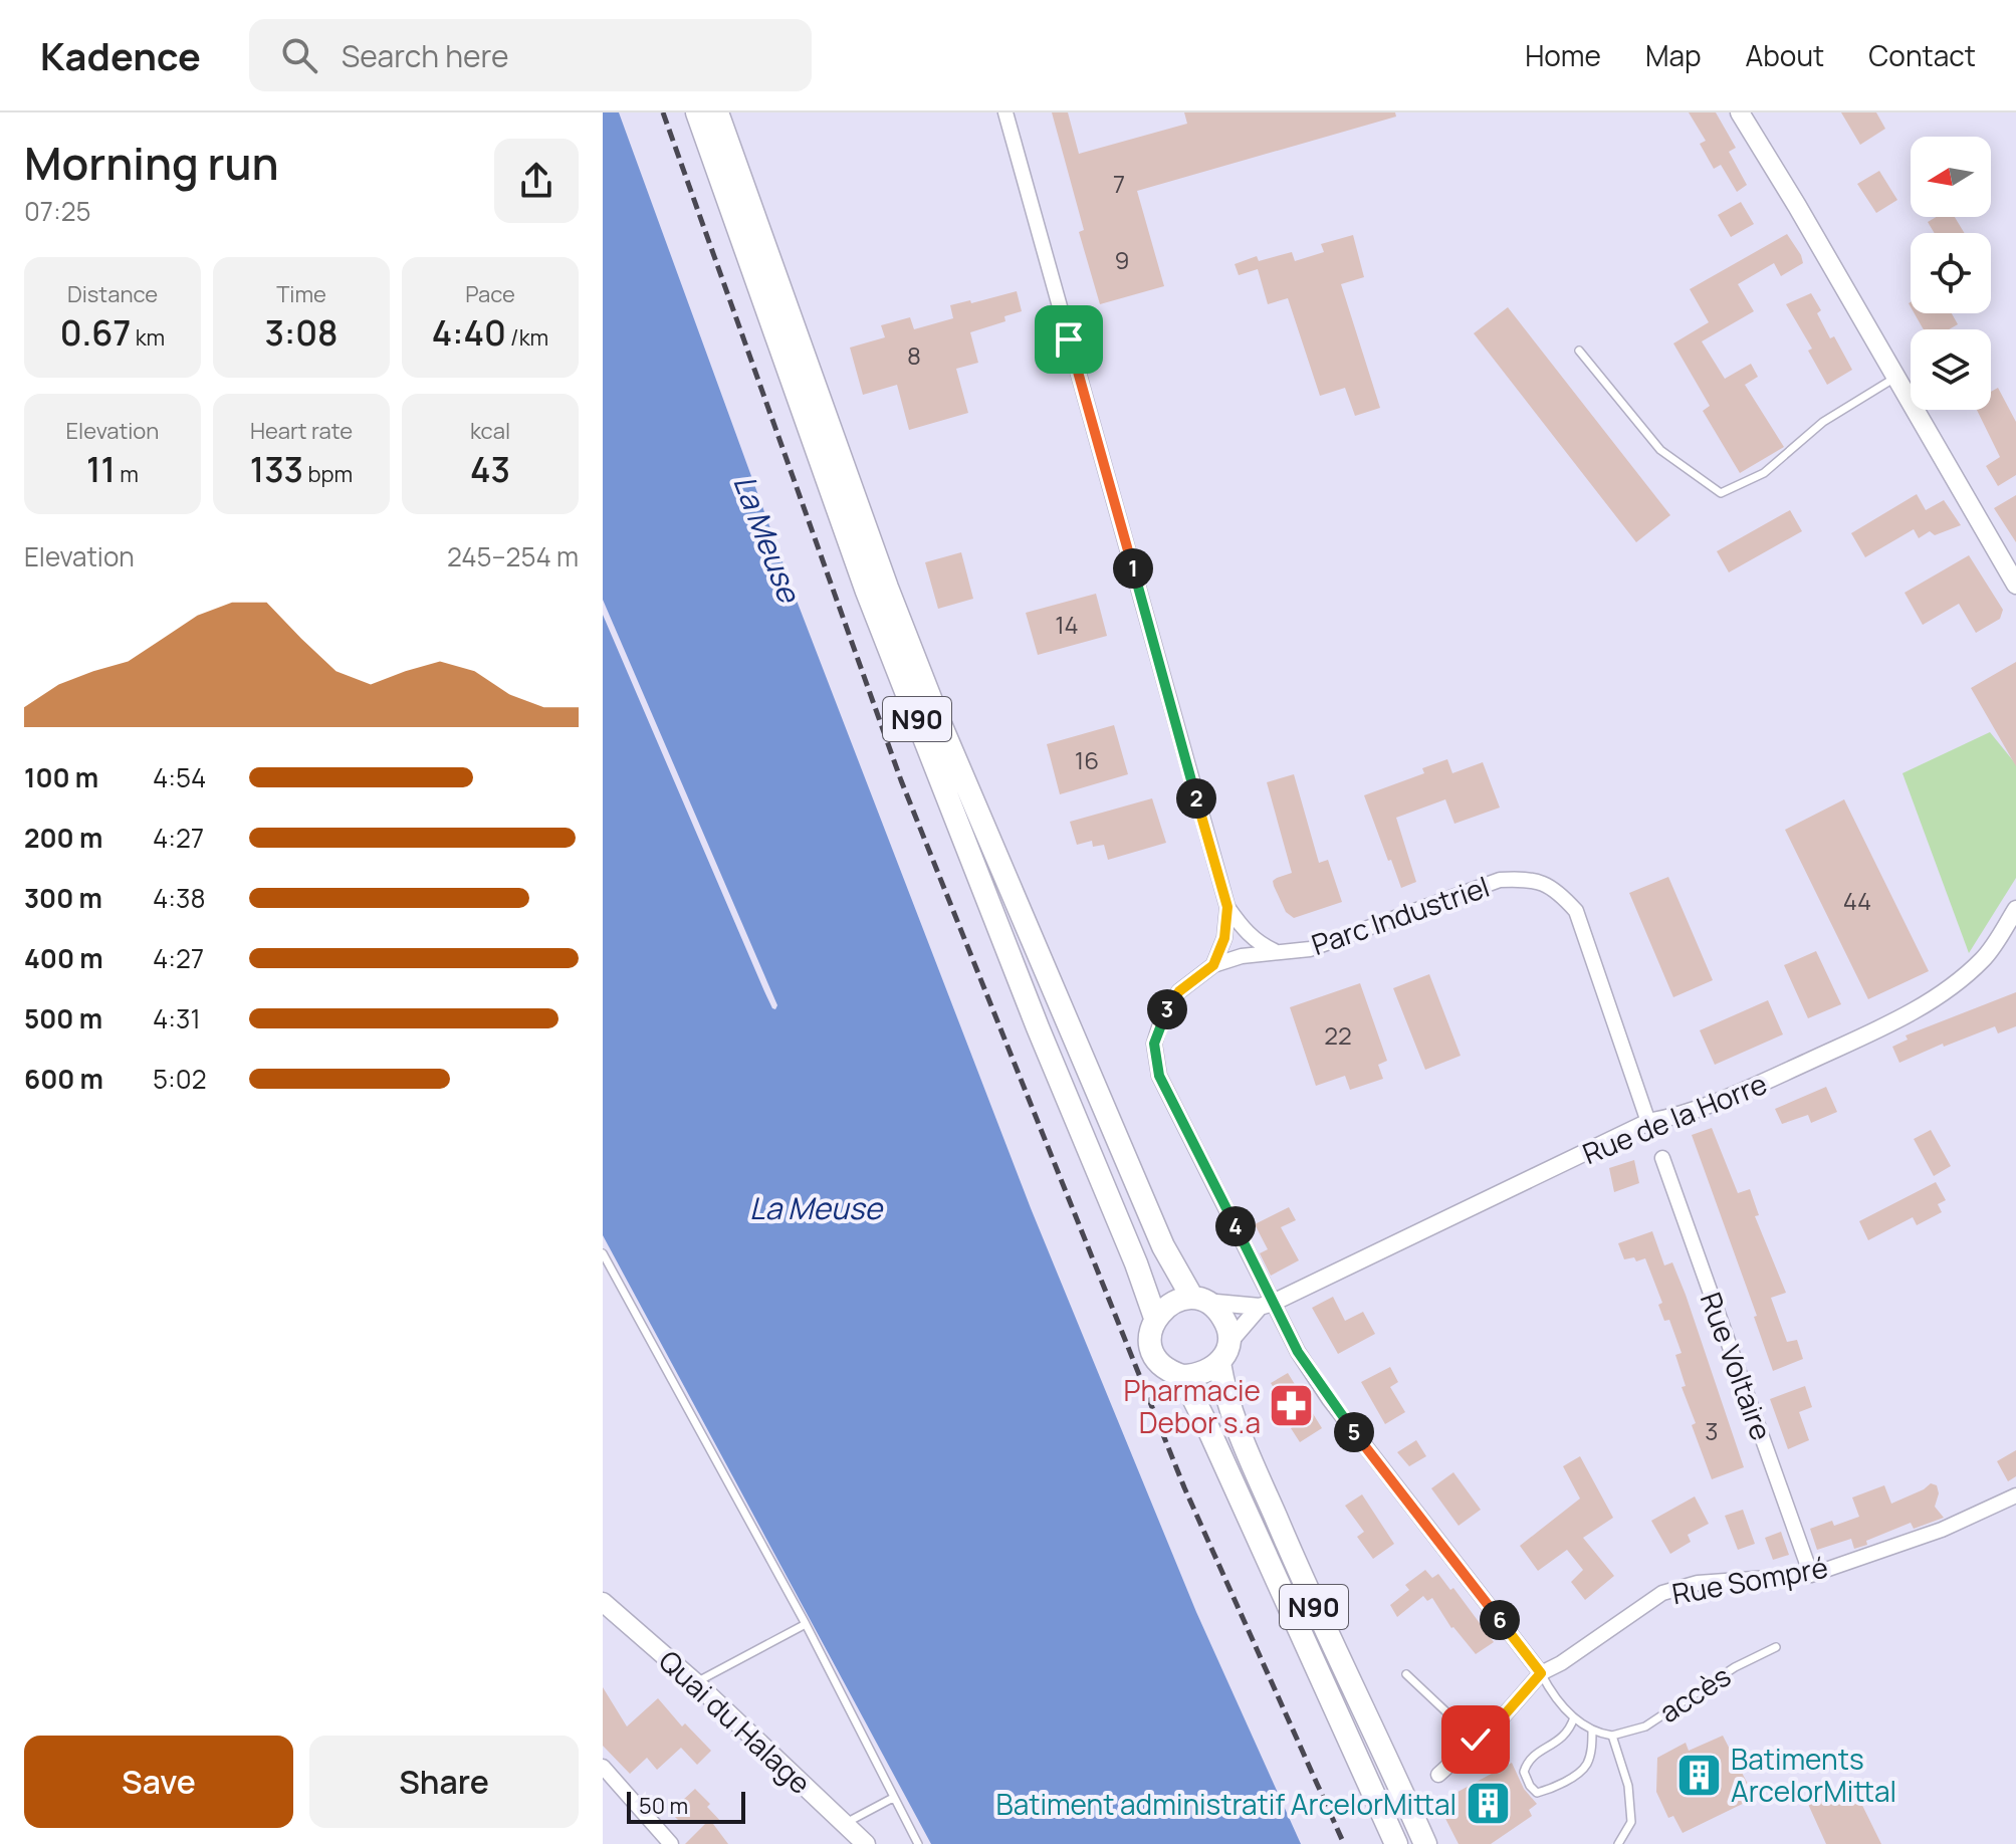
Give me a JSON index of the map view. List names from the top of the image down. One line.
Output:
{"streets":{"highway":["N90"],"main road":["Quai du Halage"],"street":["Parc Industriel","Rue de la Horre","Rue Voltaire","Rue Sompré"],"lane":["accès"]},"crossings":[["Parc Industriel","Rue de la Horre"],["Parc Industriel","Rue Sompré"],["Rue Voltaire","Rue Sompré"]],"water":["La Meuse"],"places":{"pharmacy":["Pharmacie Debor s.a"],"building":["Batiments ArcelorMittal","Batiment administratif ArcelorMittal"]},"house_numbers":["7","9","8","14","16","44","22","3"],"scale_bar":"50 m","north":"left","page":{"header":"Kadence","search":"Search here","nav":["Home","Map","About","Contact"],"heading":["Morning run","07:25"],"stats":[["Distance","0.67 km"],["Time","3:08"],["Pace","4:40 /km"],["Elevation","11 m"],["Heart rate","133 bpm"],["kcal","43"]],"chart":["Elevation","245–254 m"],"pins":["1","2","3","4","5","6"],"list":[{"name":"100 m","note":"4:54"},{"name":"200 m","note":"4:27"},{"name":"300 m","note":"4:38"},{"name":"400 m","note":"4:27"},{"name":"500 m","note":"4:31"},{"name":"600 m","note":"5:02"}],"buttons":["Save","Share"],"scale":"50 m"}}
